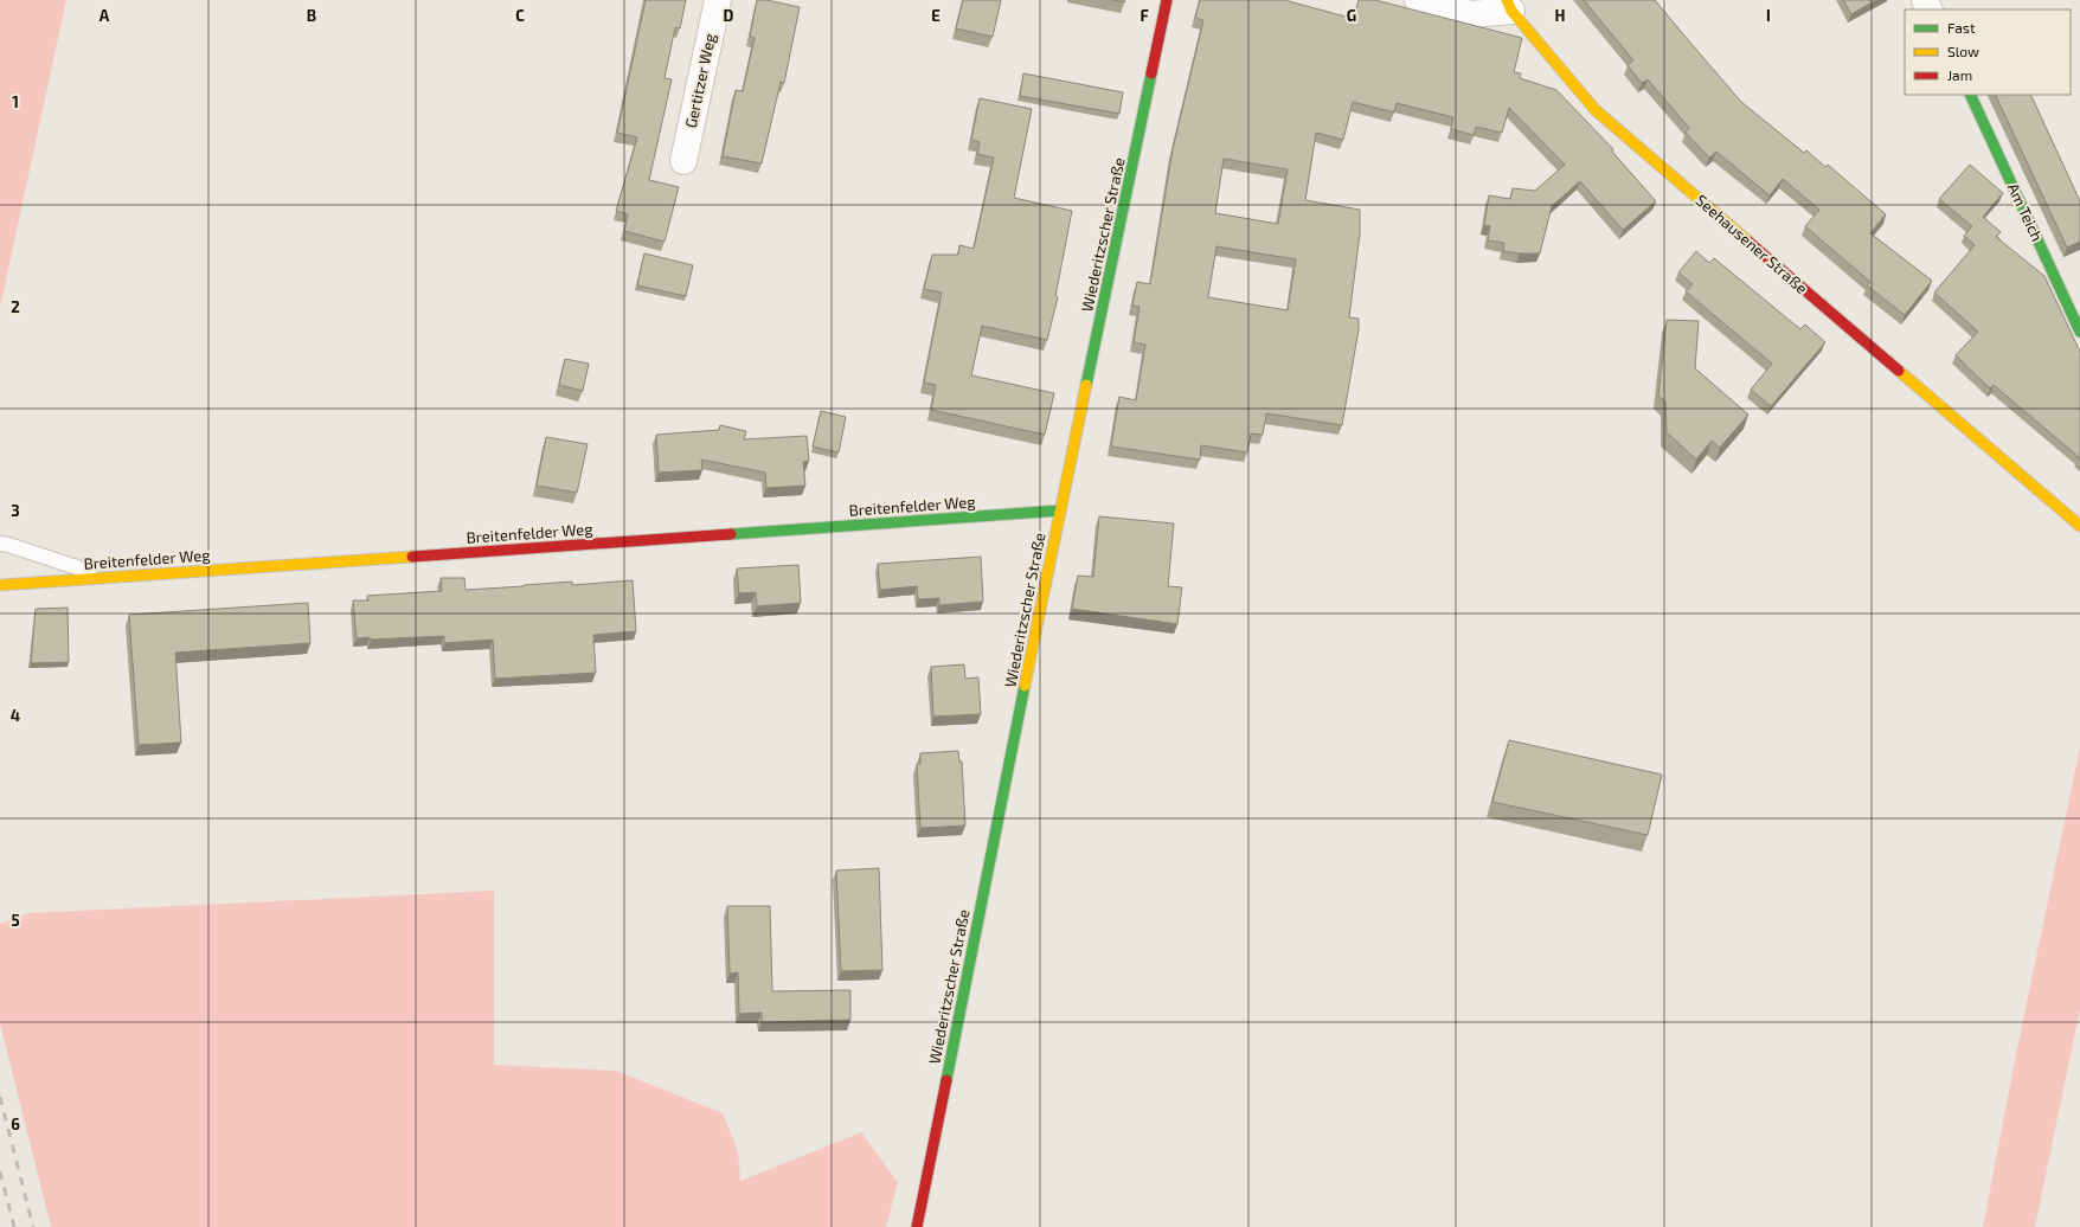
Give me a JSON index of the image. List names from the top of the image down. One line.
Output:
{"streets":{"street":["Gertitzer Weg","Am Teich","Wiederitzscher Straße","Seehausener Straße","Breitenfelder Weg"]},"crossings":[["Wiederitzscher Straße","Breitenfelder Weg"]],"legend":["Fast","Slow","Jam"],"grid":{"columns":["A","B","C","D","E","F","G","H","I"],"rows":["1","2","3","4","5","6"]}}
